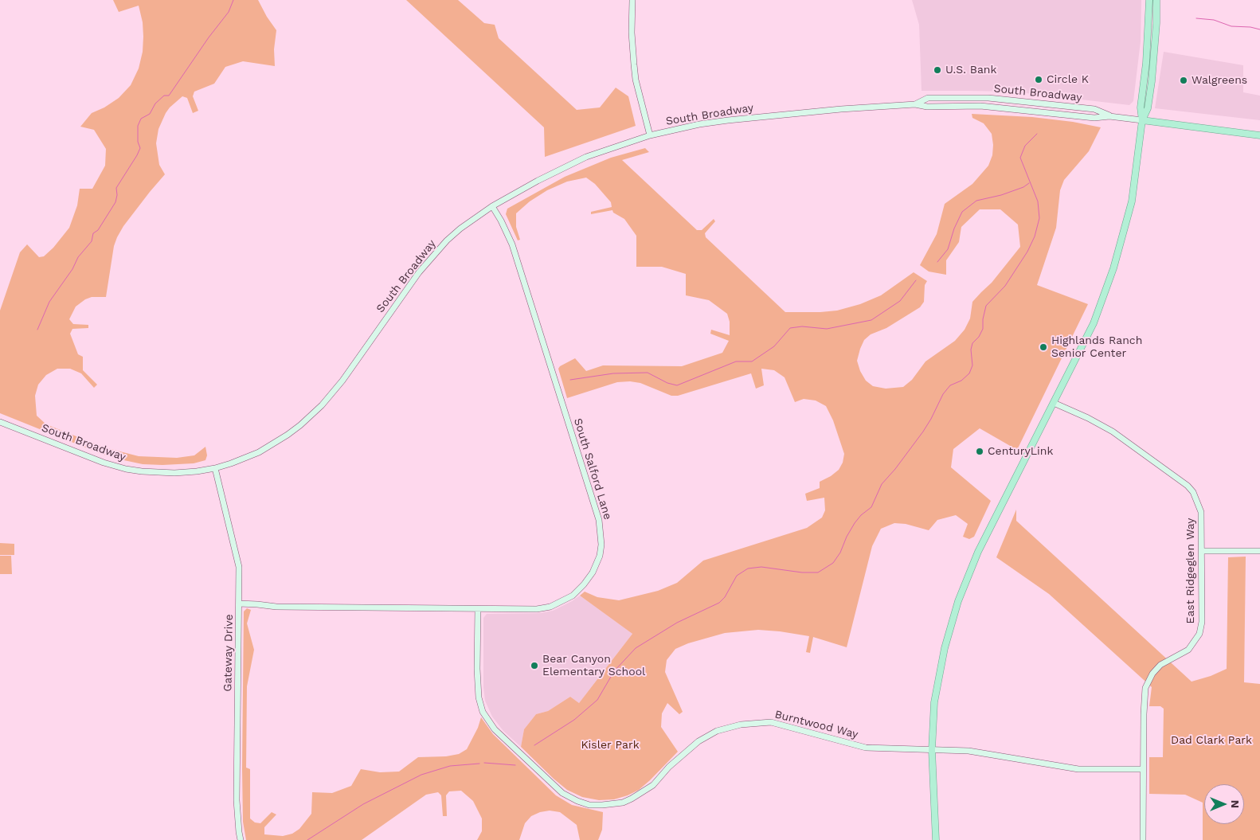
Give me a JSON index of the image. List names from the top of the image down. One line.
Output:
{"streets":{"main road":["South Broadway"],"street":["South Salford Lane","East Ridgeglen Way","Gateway Drive","Burntwood Way"]},"crossings":[["South Broadway","South Salford Lane"],["South Broadway","Gateway Drive"],["South Salford Lane","Gateway Drive"],["South Salford Lane","Burntwood Way"],["East Ridgeglen Way","Burntwood Way"]],"parks":["Dad Clark Park","Kisler Park"],"places":["U.S. Bank","Circle K","Walgreens","Highlands Ranch Senior Center","CenturyLink","Bear Canyon Elementary School"],"north":"right"}
